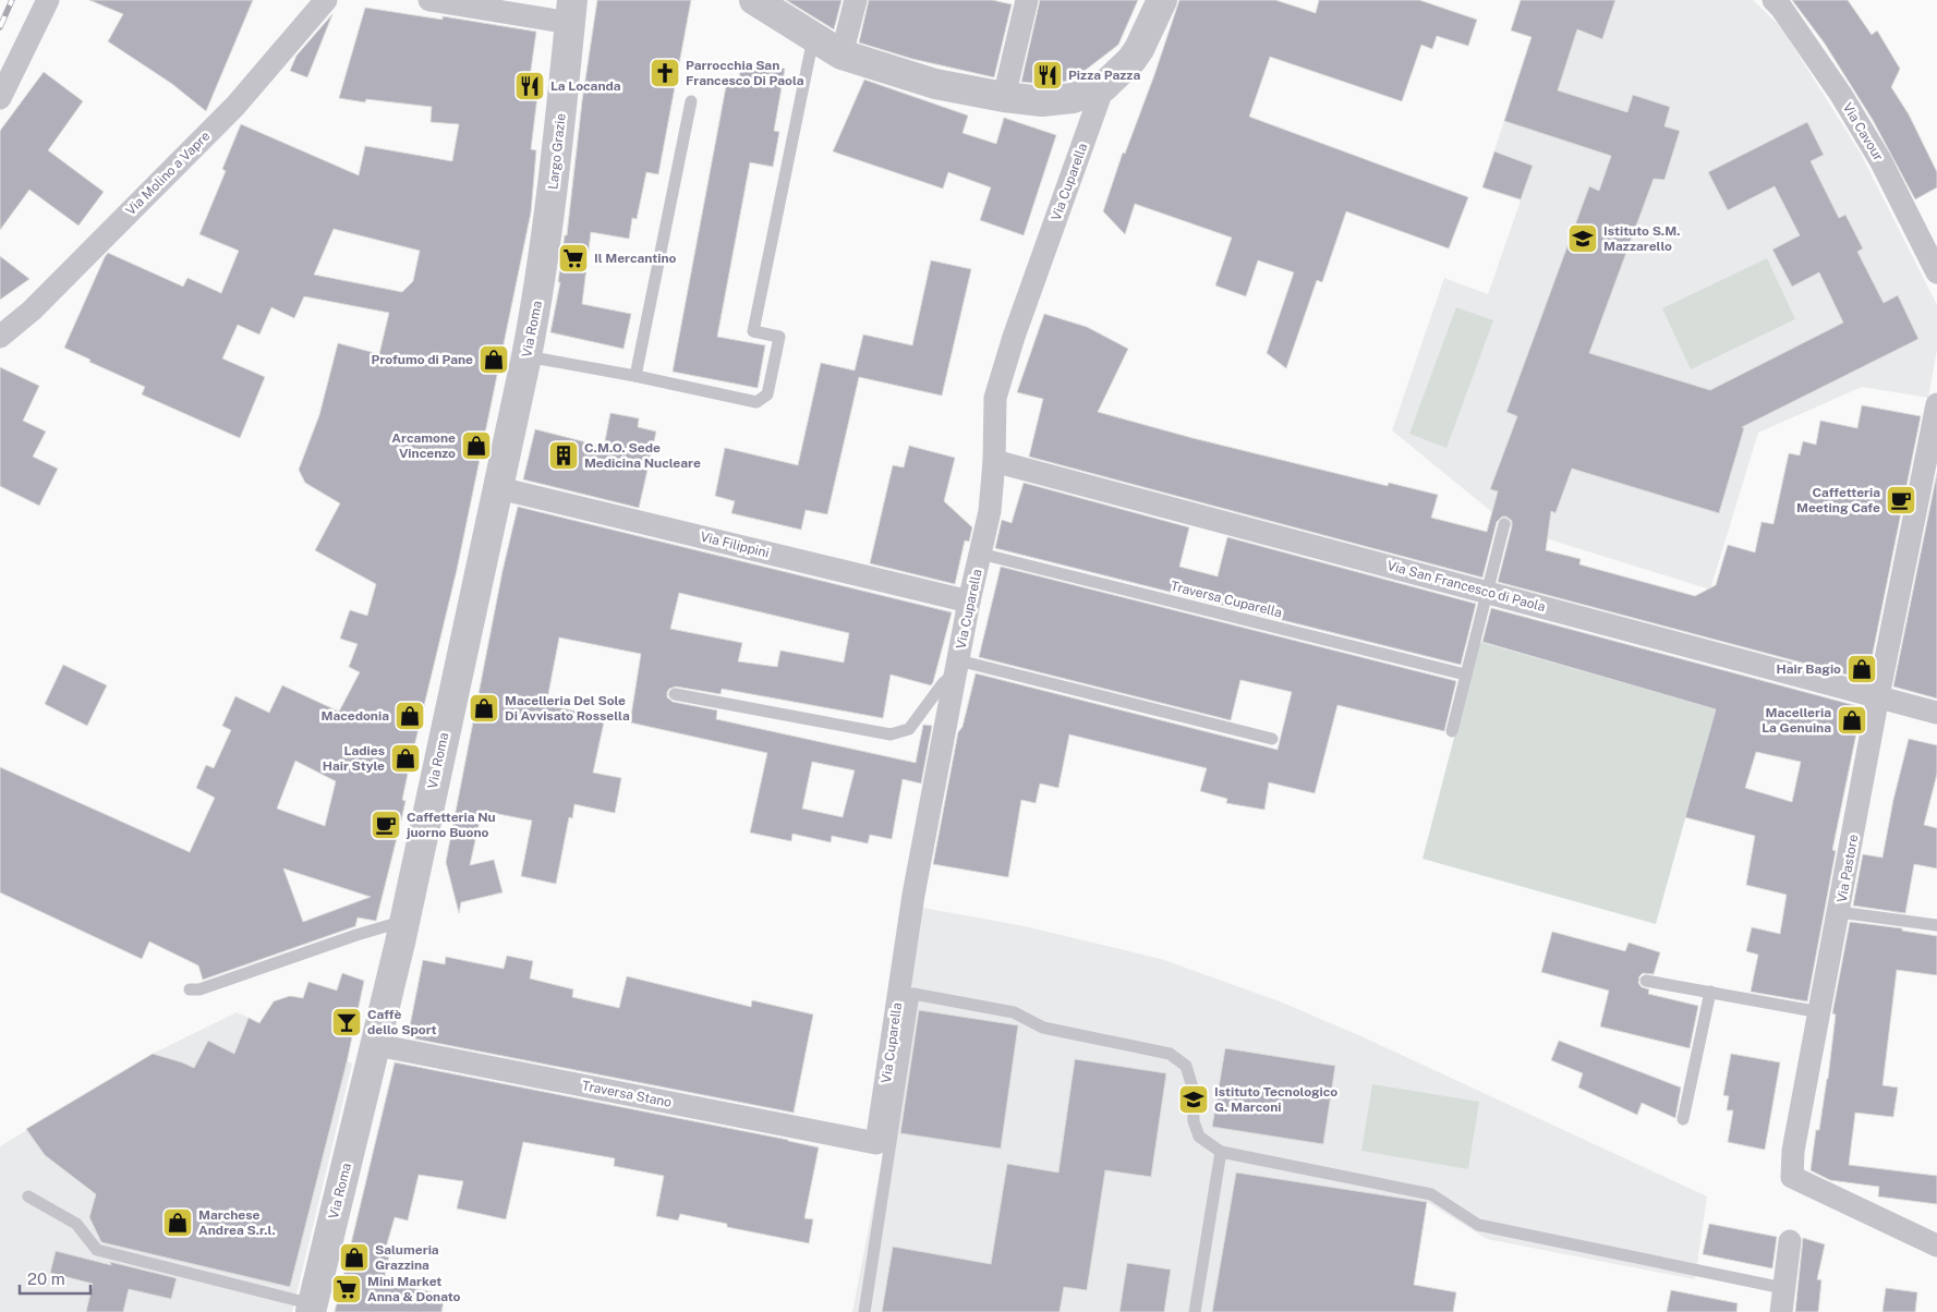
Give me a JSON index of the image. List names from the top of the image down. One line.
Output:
{"streets":{"street":["Via Cavour","Largo Grazie","Via Molino a Vapre","Via Cuparella","Via Roma","Via Filippini","Via San Francesco di Paola","Via Pastore","Traversa Stano"],"lane":["Traversa Cuparella"]},"crossings":[["Largo Grazie","Via Roma"],["Via Cuparella","Via Filippini"],["Via Cuparella","Via San Francesco di Paola"],["Via Cuparella","Traversa Cuparella"],["Via Cuparella","Traversa Stano"],["Via Roma","Via Filippini"],["Via Roma","Traversa Stano"],["Via San Francesco di Paola","Via Pastore"]],"places":{"church":["Parrocchia San Francesco Di Paola"],"restaurant":["Pizza Pazza","La Locanda"],"school or university":["Istituto S.M. Mazzarello","Istituto Tecnologico G. Marconi"],"supermarket":["Il Mercantino","Mini Market Anna & Donato"],"shop":["Profumo di Pane","Arcamone Vincenzo","Hair Bagio","Macelleria Del Sole Di Avvisato Rossella","Macedonia","Macelleria La Genuina","Ladies Hair Style","Marchese Andrea S.r.l.","Salumeria Grazzina"],"building":["C.M.O. Sede Medicina Nucleare"],"cafe":["Caffetteria Meeting Cafe","Caffetteria Nu juorno Buono"],"bar":["Caffè dello Sport"]},"scale_bar":"20 m"}
